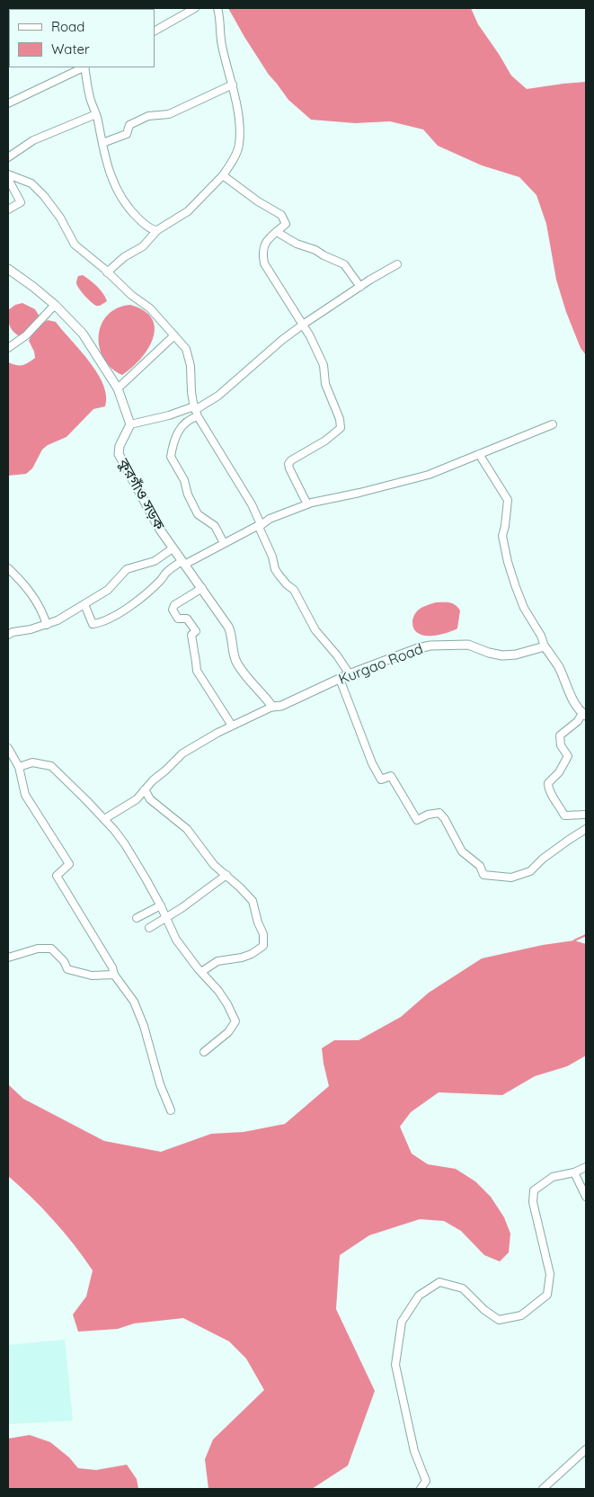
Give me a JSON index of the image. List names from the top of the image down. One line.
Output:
{"streets":{"street":["কুরগাঁও সড়ক","Kurgao Road"]},"crossings":[["কুরগাঁও সড়ক","Kurgao Road"]],"legend":["Road","Water"]}
